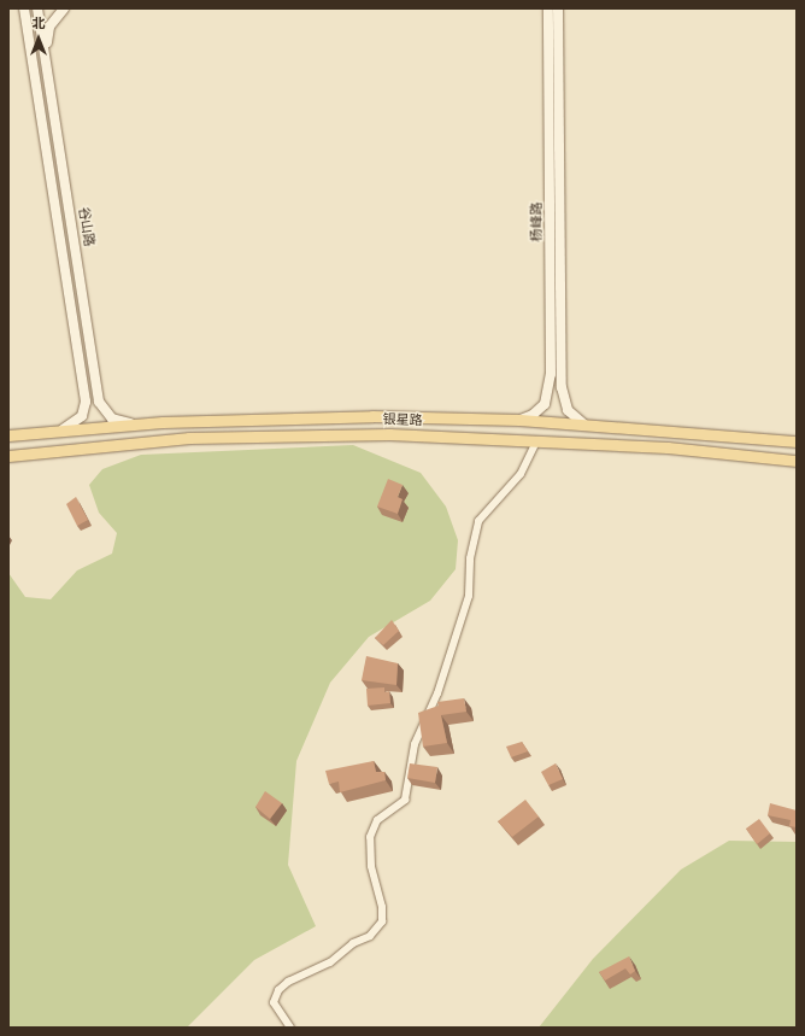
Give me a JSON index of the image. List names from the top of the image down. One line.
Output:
{"streets":{"main road":["杨峰路","谷山路","银星路"]},"crossings":[["杨峰路","银星路"],["谷山路","银星路"]],"north":"top"}
